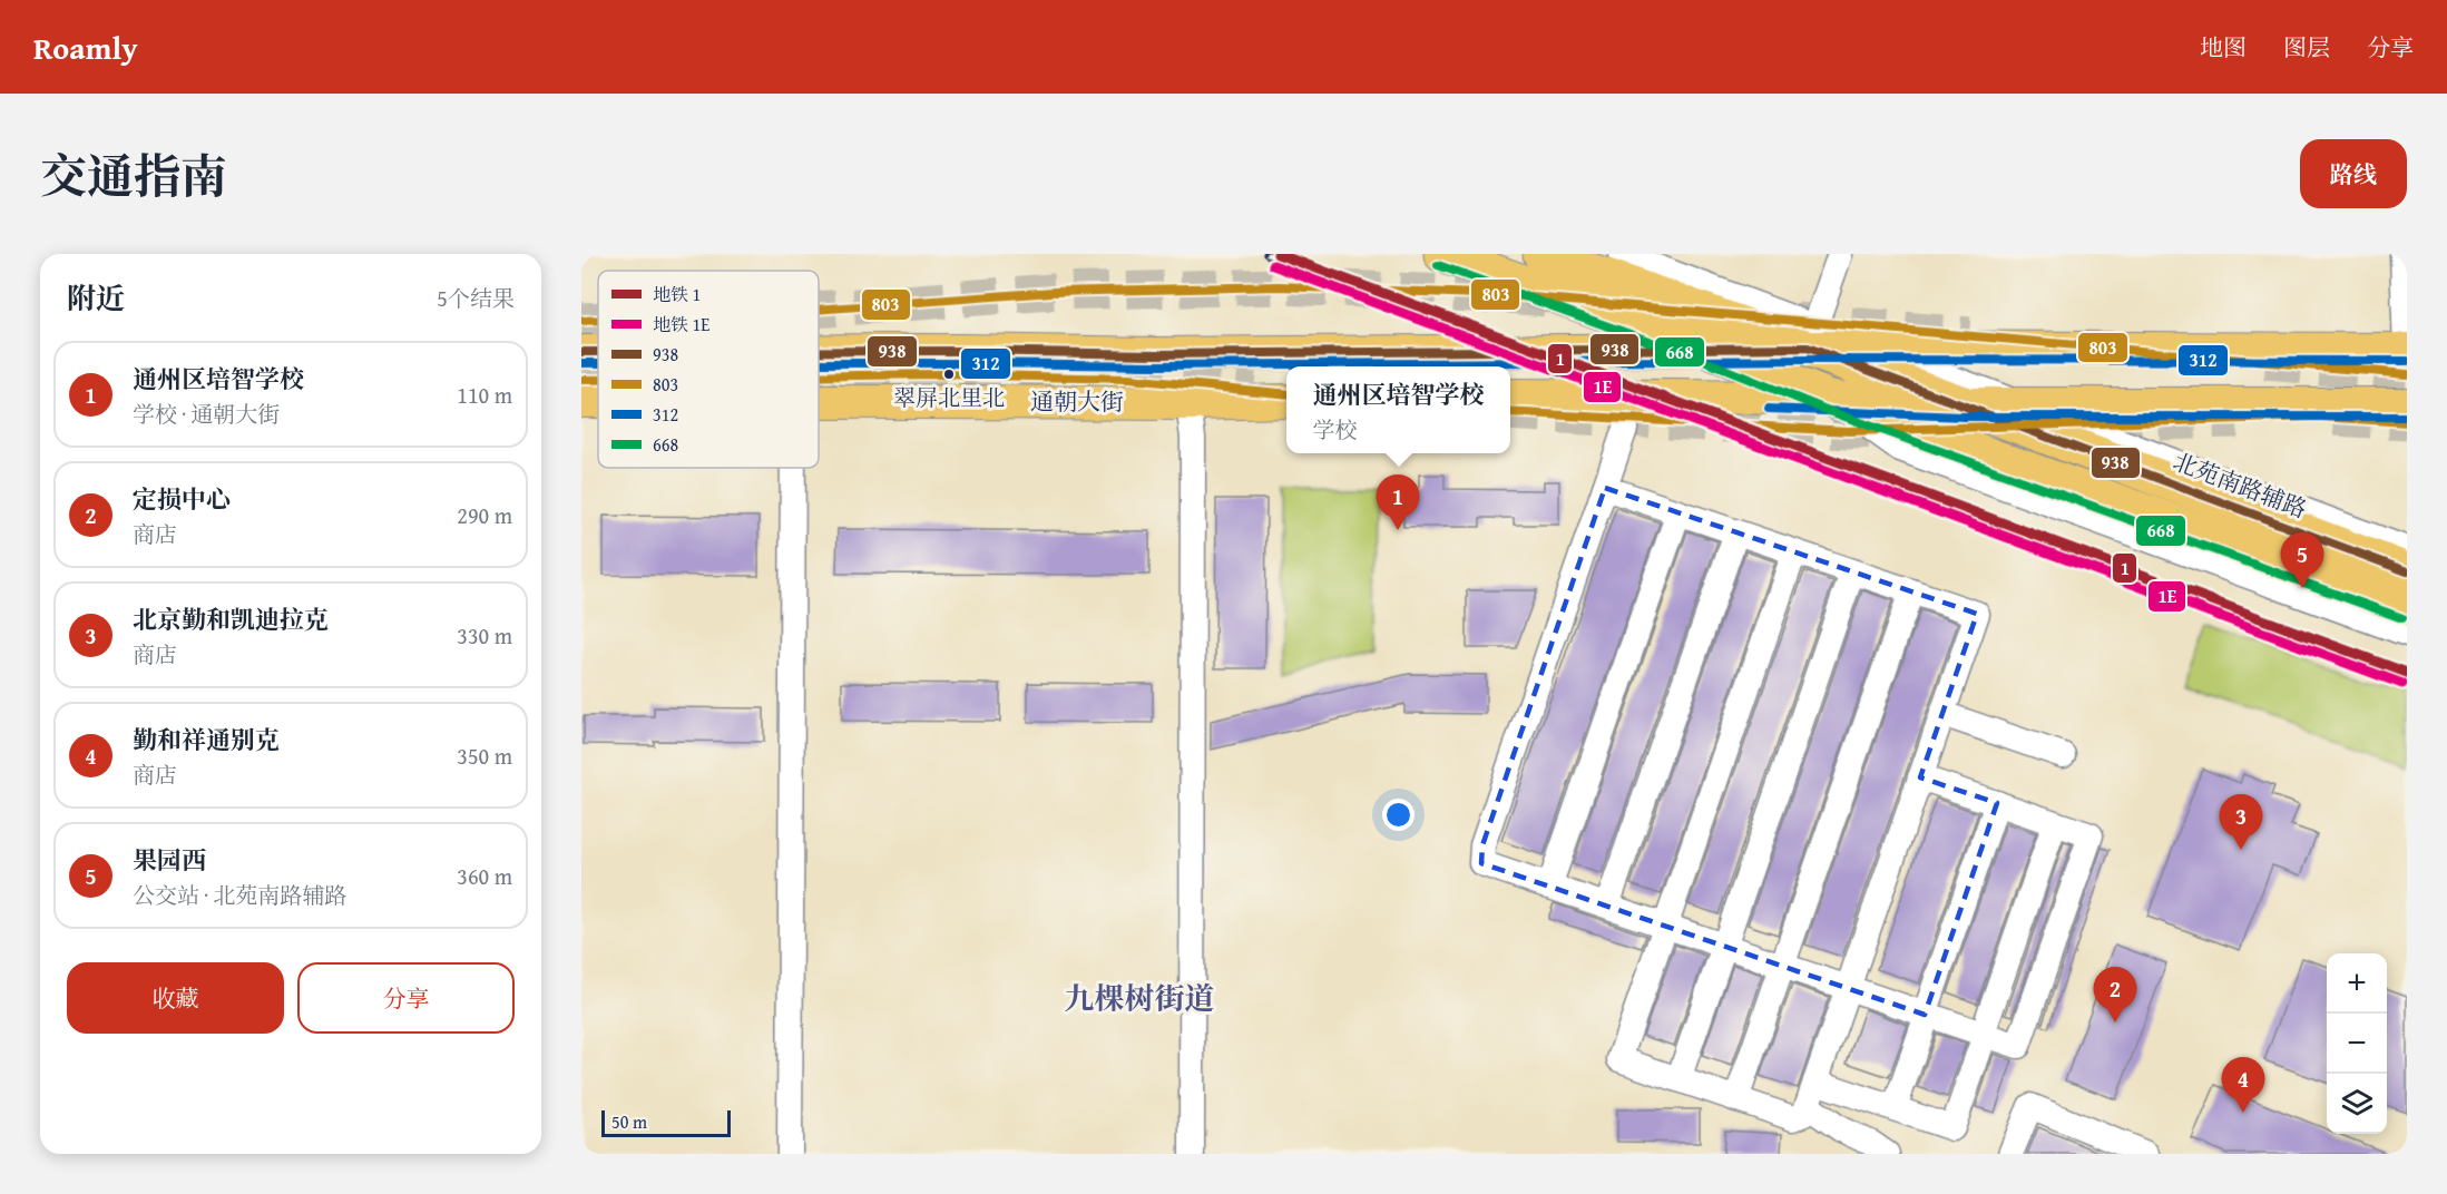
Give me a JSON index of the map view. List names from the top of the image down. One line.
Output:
{"streets":{"main road":["通朝大街"],"street":["北苑南路辅路"]},"crossings":[["通朝大街","北苑南路辅路"]],"districts":["九棵树街道"],"places":["翠屏北里北"],"lines":["metro line 1","metro line 1E","transit line 668","transit line 803","transit line 938","transit line 312"],"legend":["地铁 1","地铁 1E","938","803","312","668"],"scale_bar":"50 m","page":{"header":"Roamly","nav":["地图","图层","分享"],"title":"交通指南","buttons":["路线",["收藏","分享"]],"heading":["附近","5个结果"],"list":[{"mark":"1","name":"通州区培智学校","note":"学校 · 通朝大街","value":"110 m"},{"mark":"2","name":"定损中心","note":"商店","value":"290 m"},{"mark":"3","name":"北京勤和凯迪拉克","note":"商店","value":"330 m"},{"mark":"4","name":"勤和祥通别克","note":"商店","value":"350 m"},{"mark":"5","name":"果园西","note":"公交站 · 北苑南路辅路","value":"360 m"}],"popup":["通州区培智学校","学校"],"pins":["1","5","3","2","4"],"map_buttons":["+","−"],"scale":"50 m"}}
